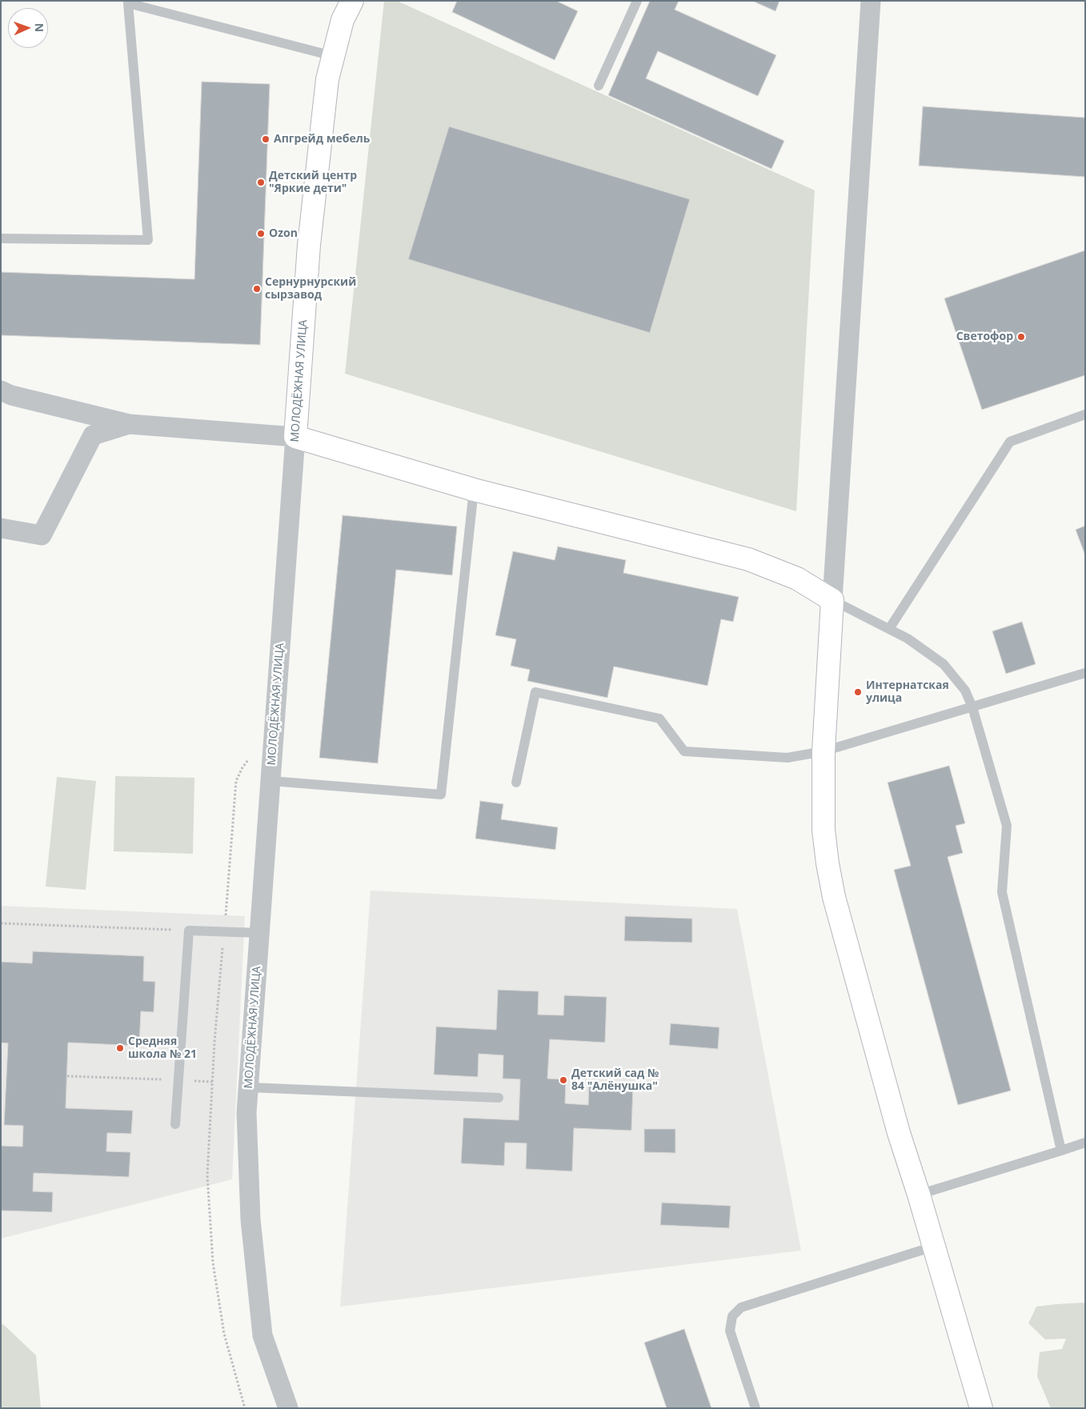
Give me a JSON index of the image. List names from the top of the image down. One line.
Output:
{"streets":{"street":["МОЛОДЁЖНАЯ УЛИЦА"]},"places":["Апгрейд мебель","Детский центр \"Яркие дети\"","Ozon","Сернурнурский сырзавод","Светофор","Интернатская улица","Средняя школа № 21","Детский сад № 84 \"Алёнушка\""],"north":"right"}
